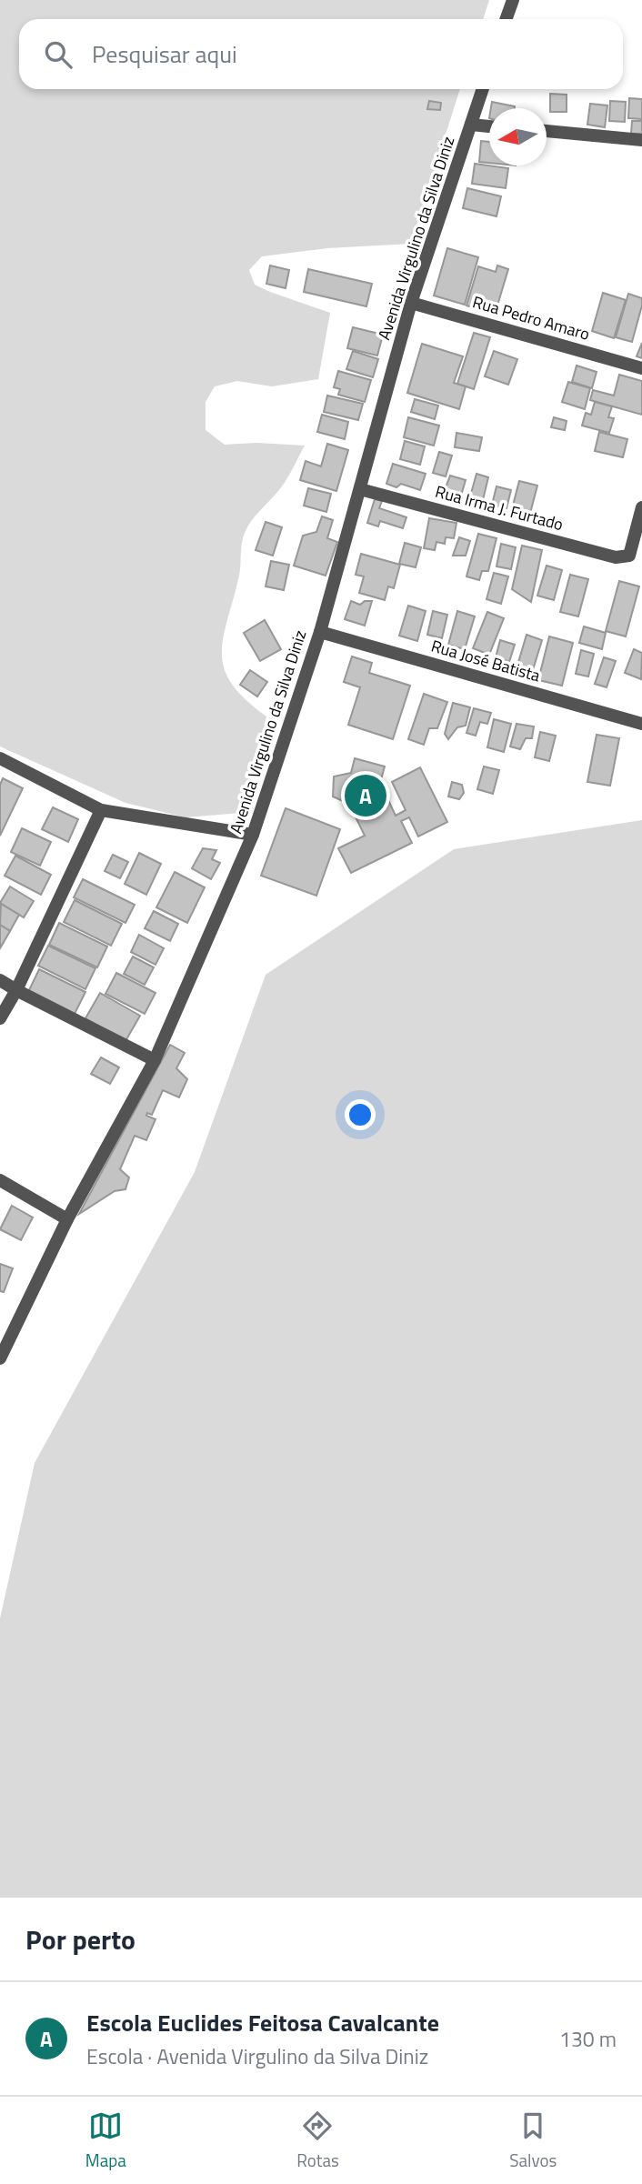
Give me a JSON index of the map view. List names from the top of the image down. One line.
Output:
{"streets":{"street":["Avenida Virgulino da Silva Diniz","Rua Pedro Amaro","Rua Irma J. Furtado","Rua José Batista"]},"crossings":[["Avenida Virgulino da Silva Diniz","Rua Pedro Amaro"],["Avenida Virgulino da Silva Diniz","Rua Irma J. Furtado"],["Avenida Virgulino da Silva Diniz","Rua José Batista"]],"north":"left","page":{"search":"Pesquisar aqui","pins":"A","heading":"Por perto","list":[{"mark":"A","name":"Escola Euclides Feitosa Cavalcante","note":"Escola · Avenida Virgulino da Silva Diniz","value":"130 m"}],"nav":["Mapa","Rotas","Salvos"]}}
